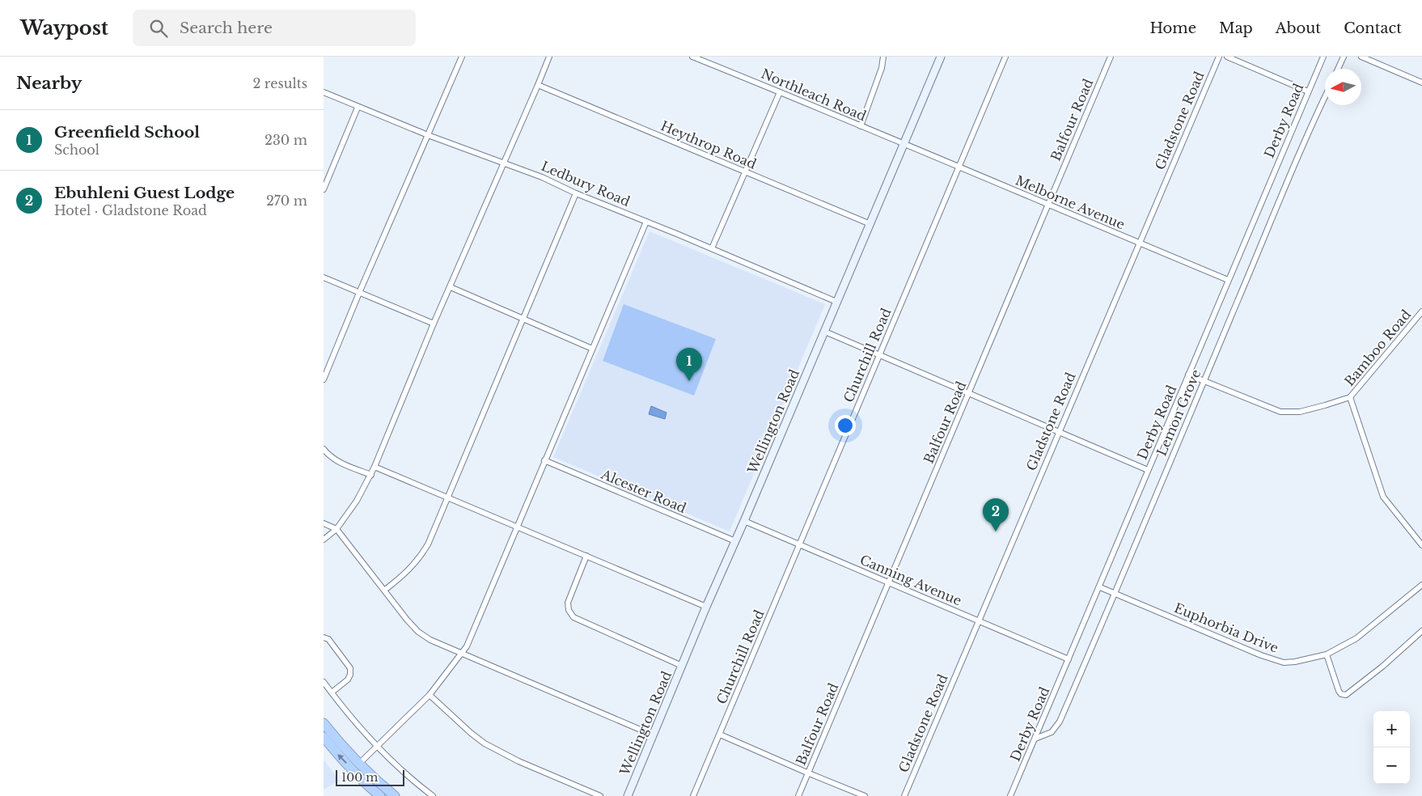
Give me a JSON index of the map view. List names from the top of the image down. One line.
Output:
{"streets":{"main road":["Wellington Road"],"street":["Northleach Road","Balfour Road","Gladstone Road","Derby Road","Heythrop Road","Ledbury Road","Melborne Avenue","Bamboo Road","Churchill Road","Lemon Grove","Alcester Road","Canning Avenue","Euphorbia Drive"]},"crossings":[["Northleach Road","Melborne Avenue"],["Northleach Road","Wellington Road"],["Balfour Road","Melborne Avenue"],["Balfour Road","Canning Avenue"],["Gladstone Road","Melborne Avenue"],["Gladstone Road","Canning Avenue"],["Derby Road","Melborne Avenue"],["Derby Road","Bamboo Road"],["Derby Road","Lemon Grove"],["Derby Road","Canning Avenue"],["Derby Road","Euphorbia Drive"],["Heythrop Road","Wellington Road"],["Ledbury Road","Wellington Road"],["Melborne Avenue","Churchill Road"],["Melborne Avenue","Wellington Road"],["Bamboo Road","Lemon Grove"],["Churchill Road","Canning Avenue"],["Lemon Grove","Euphorbia Drive"],["Wellington Road","Alcester Road"],["Wellington Road","Canning Avenue"]],"scale_bar":"100 m","north":"left","page":{"header":"Waypost","search":"Search here","nav":["Home","Map","About","Contact"],"heading":["Nearby","2 results"],"list":[{"mark":"1","name":"Greenfield School","note":"School","value":"230 m"},{"mark":"2","name":"Ebuhleni Guest Lodge","note":"Hotel · Gladstone Road","value":"270 m"}],"pins":["1","2"],"map_buttons":["+","−"],"scale":"100 m"}}
